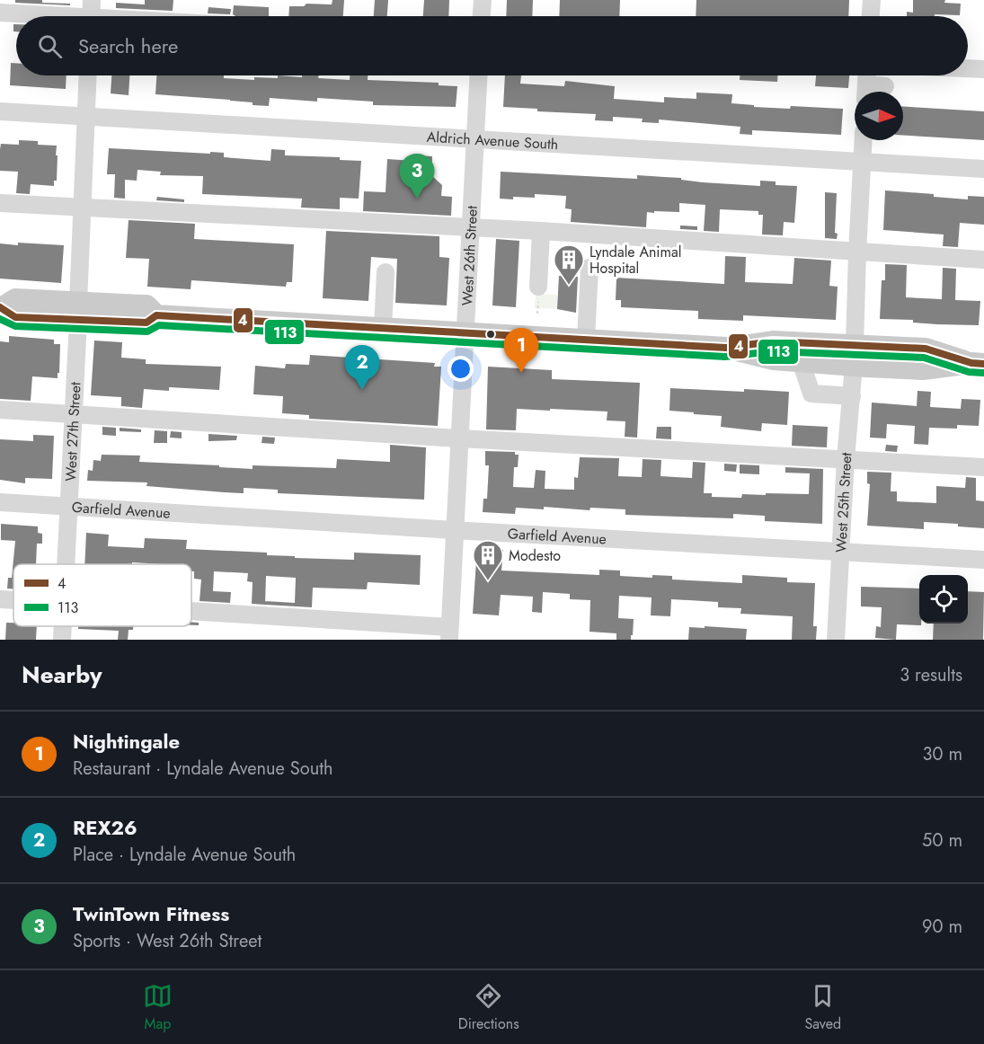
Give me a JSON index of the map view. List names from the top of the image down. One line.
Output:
{"streets":{"street":["Aldrich Avenue South","West 26th Street","West 27th Street","West 25th Street","Garfield Avenue"]},"crossings":[["Aldrich Avenue South","West 26th Street"],["Aldrich Avenue South","West 27th Street"],["Aldrich Avenue South","West 25th Street"],["West 26th Street","Garfield Avenue"],["West 27th Street","Garfield Avenue"],["West 25th Street","Garfield Avenue"]],"places":{"building":["Lyndale Animal Hospital","Modesto"]},"lines":["transit line 4","transit line 113"],"legend":["4","113"],"north":"right","page":{"search":"Search here","pins":["3","1","2"],"heading":["Nearby","3 results"],"list":[{"mark":"1","name":"Nightingale","note":"Restaurant · Lyndale Avenue South","value":"30 m"},{"mark":"2","name":"REX26","note":"Place · Lyndale Avenue South","value":"50 m"},{"mark":"3","name":"TwinTown Fitness","note":"Sports · West 26th Street","value":"90 m"}],"nav":["Map","Directions","Saved"]}}
